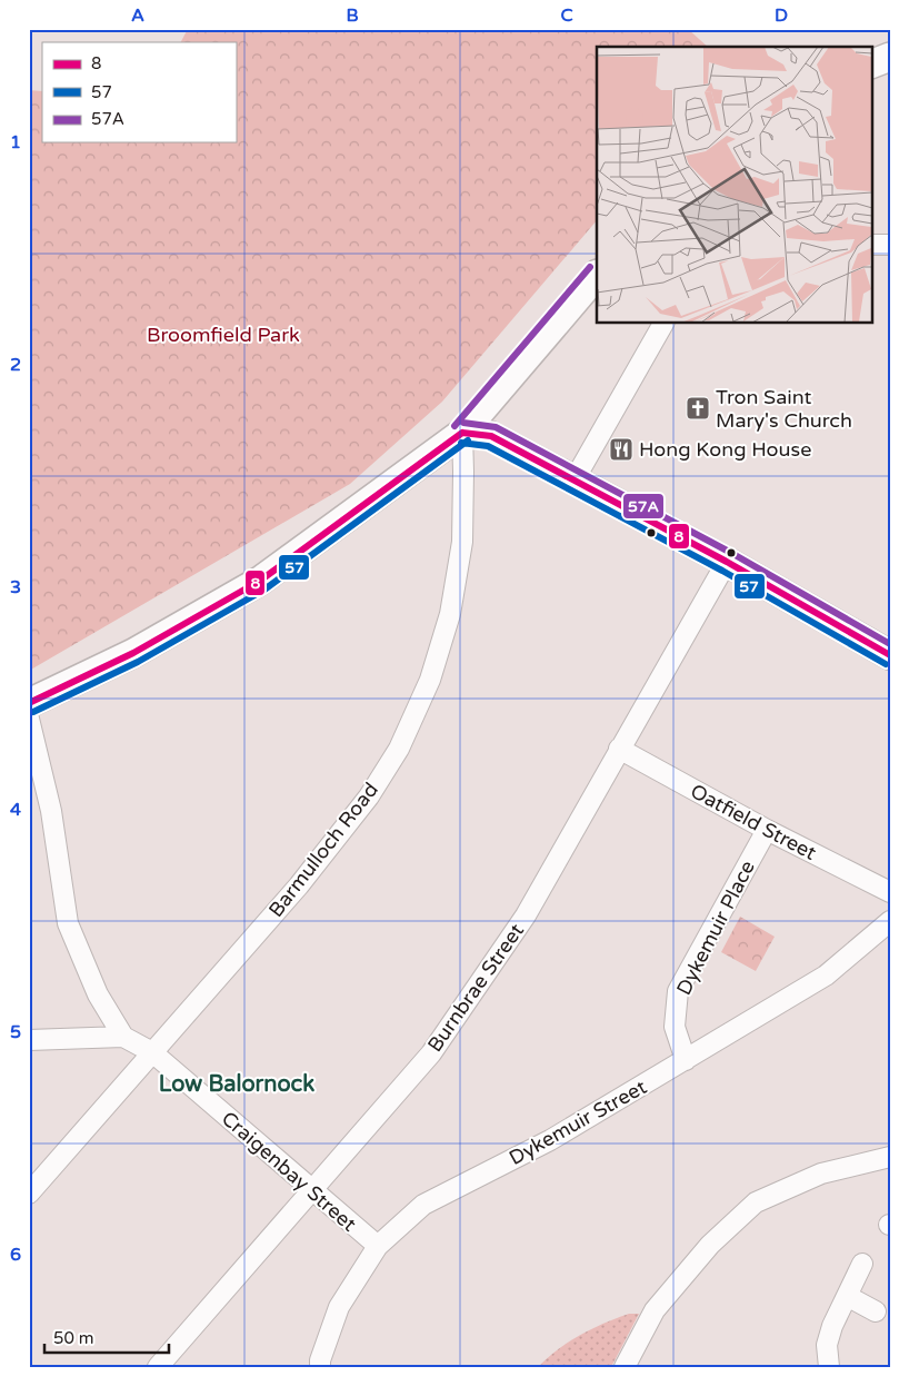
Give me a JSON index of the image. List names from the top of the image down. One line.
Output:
{"streets":{"street":["Oatfield Street","Barmulloch Road","Dykemuir Place","Burnbrae Street","Dykemuir Street","Craigenbay Street"]},"crossings":[["Oatfield Street","Dykemuir Place"],["Oatfield Street","Burnbrae Street"],["Barmulloch Road","Craigenbay Street"],["Dykemuir Place","Dykemuir Street"],["Burnbrae Street","Craigenbay Street"],["Dykemuir Street","Craigenbay Street"]],"districts":["Low Balornock"],"parks":["Broomfield Park"],"places":{"church":["Tron Saint Mary's Church"],"restaurant":["Hong Kong House"]},"lines":["transit line 57A","transit line 8","transit line 57"],"legend":["8","57","57A"],"scale_bar":"50 m","grid":{"columns":["A","B","C","D"],"rows":["1","2","3","4","5","6"]}}
